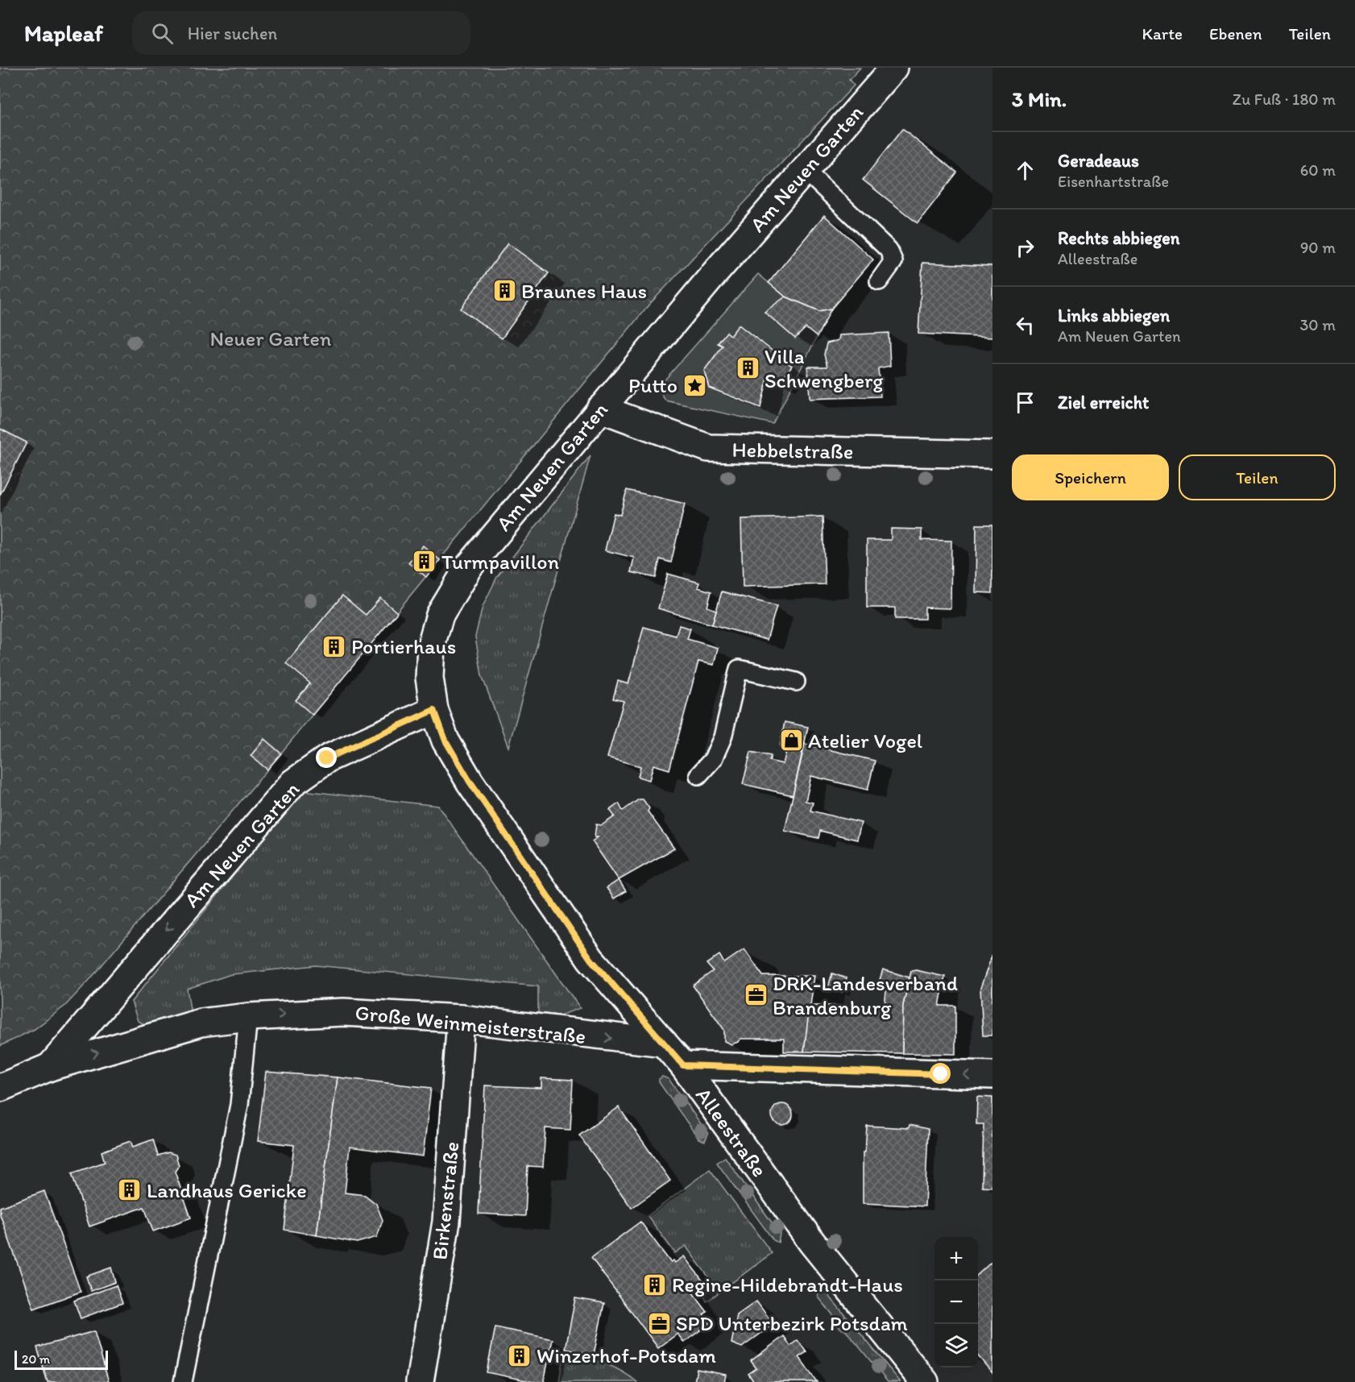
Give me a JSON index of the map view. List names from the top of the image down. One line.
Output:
{"streets":{"street":["Am Neuen Garten","Hebbelstraße","Große Weinmeisterstraße","Alleestraße","Birkenstraße"]},"crossings":[["Am Neuen Garten","Hebbelstraße"],["Am Neuen Garten","Große Weinmeisterstraße"],["Am Neuen Garten","Alleestraße"],["Große Weinmeisterstraße","Alleestraße"],["Große Weinmeisterstraße","Birkenstraße"]],"one_way":["Am Neuen Garten","Große Weinmeisterstraße"],"parks":["Neuer Garten"],"places":{"building":["Braunes Haus","Villa Schwengberg","Turmpavillon","Portierhaus","Landhaus Gericke","Regine-Hildebrandt-Haus","Winzerhof-Potsdam"],"place":["Putto"],"shop":["Atelier Vogel"],"office":["DRK-Landesverband Brandenburg","SPD Unterbezirk Potsdam"]},"scale_bar":"20 m","page":{"header":"Mapleaf","search":"Hier suchen","nav":["Karte","Ebenen","Teilen"],"heading":["3 Min.","Zu Fuß · 180 m"],"list":[["Geradeaus","Eisenhartstraße","60 m"],["Rechts abbiegen","Alleestraße","90 m"],["Links abbiegen","Am Neuen Garten","30 m"],"Ziel erreicht"],"buttons":["Speichern","Teilen"],"map_buttons":["+","−"],"scale":"20 m"}}
